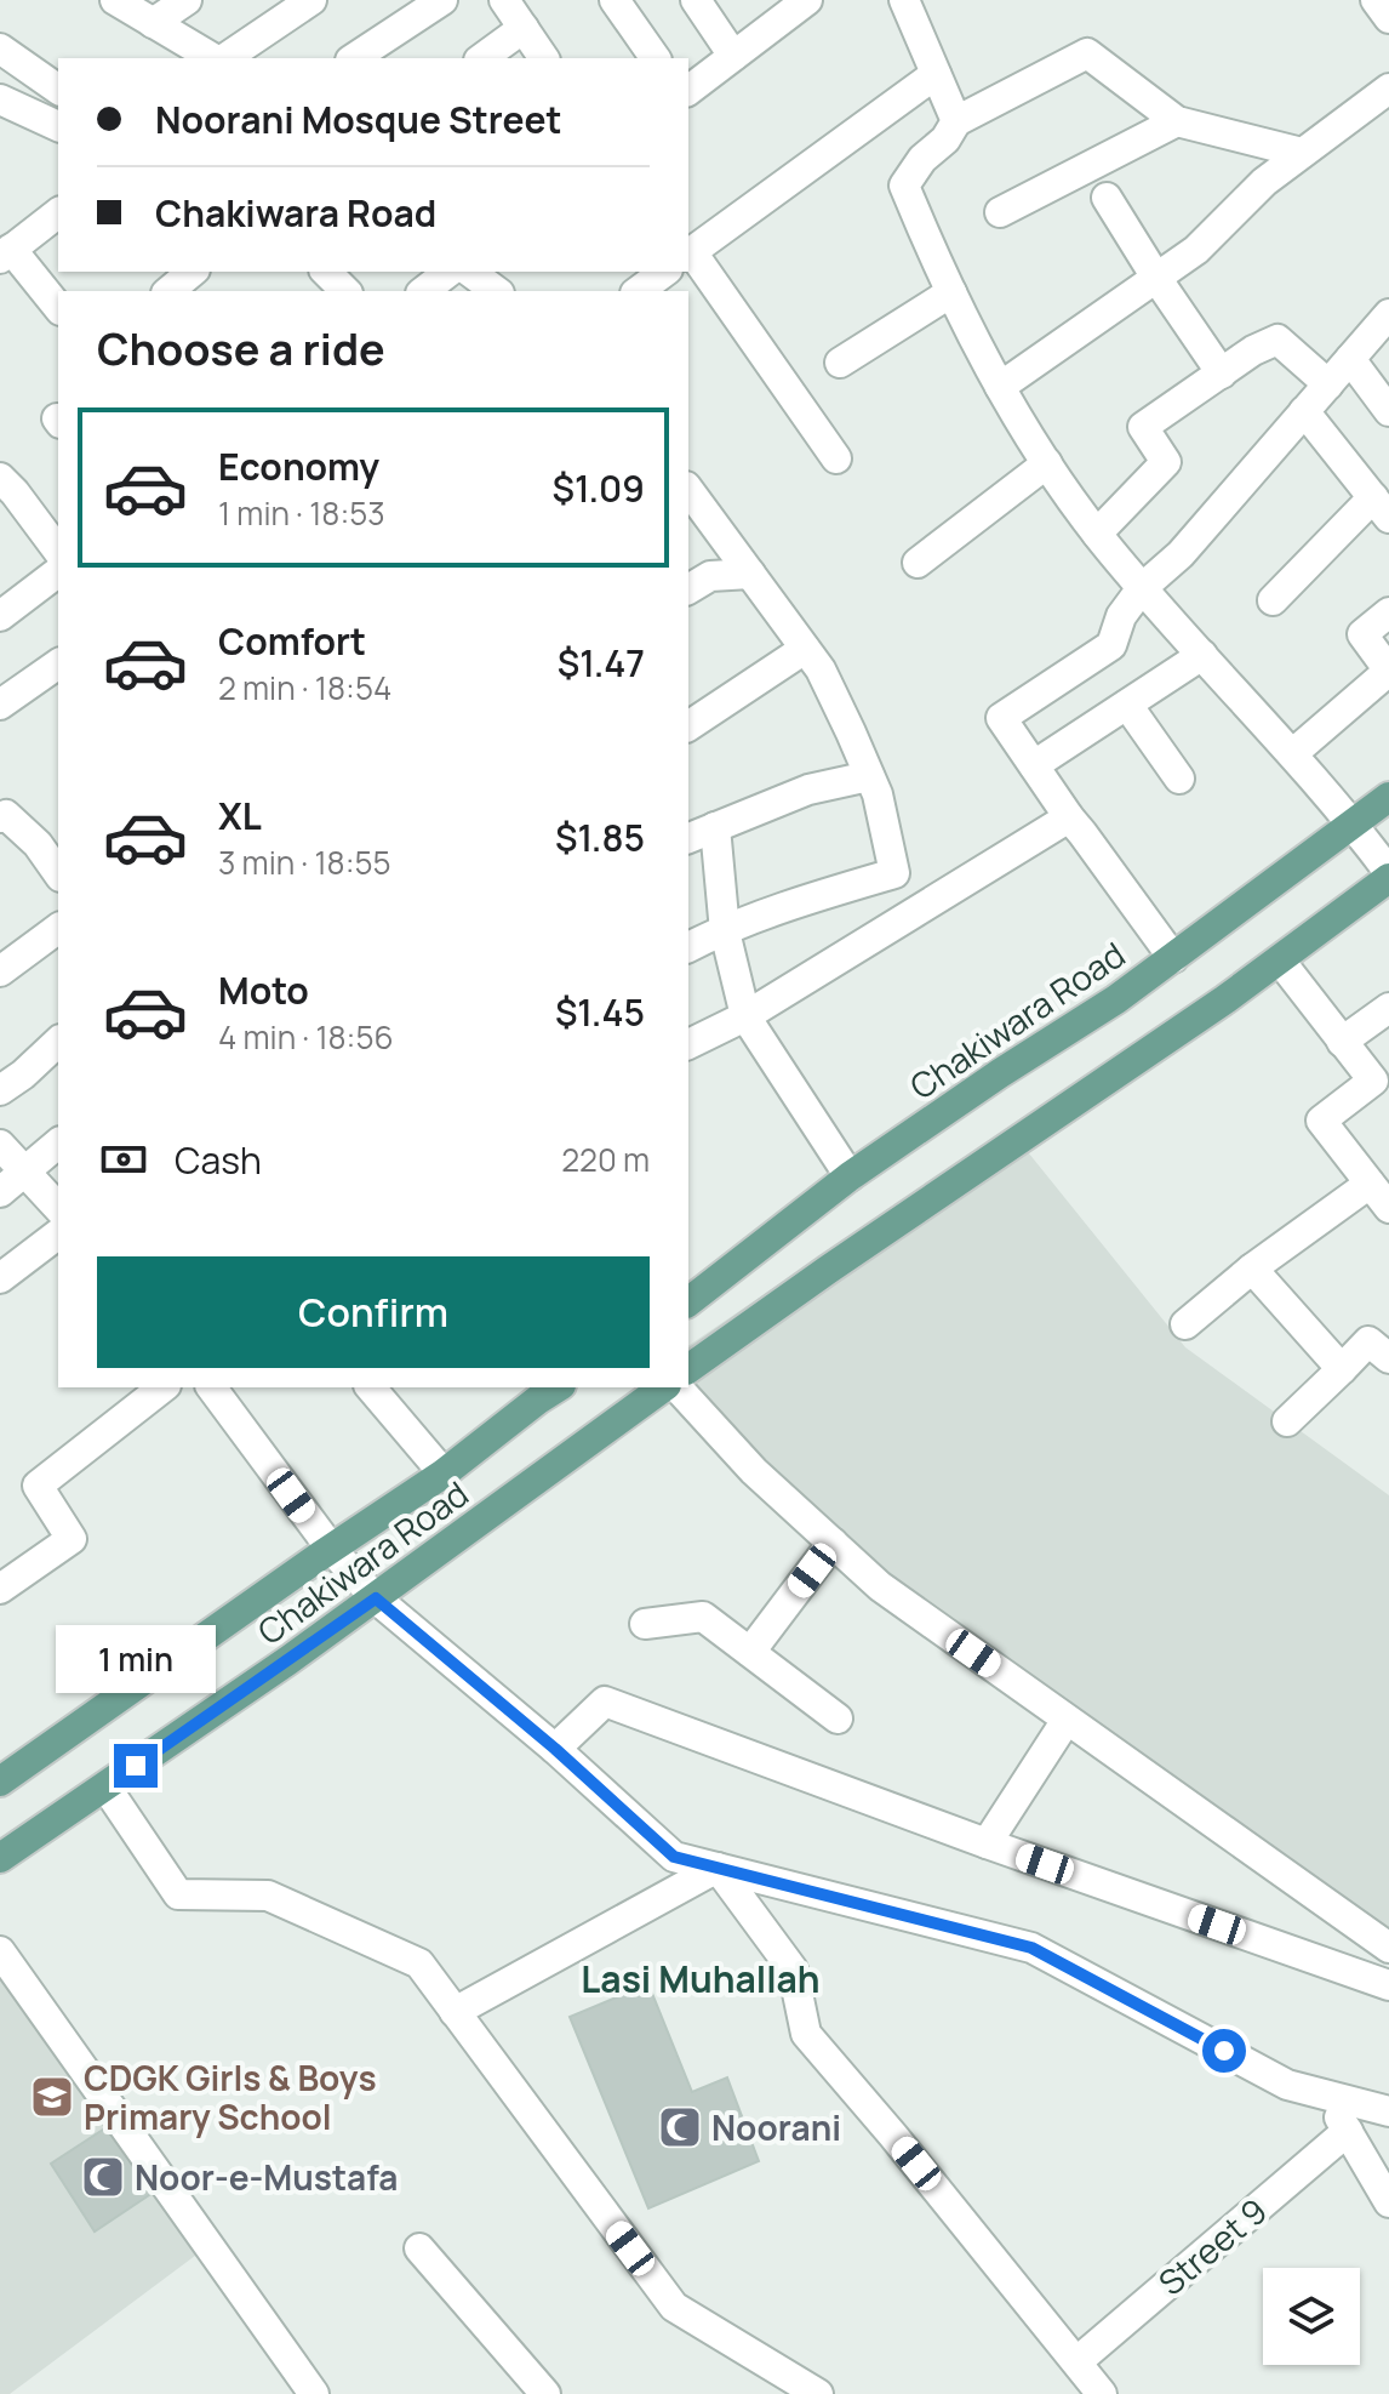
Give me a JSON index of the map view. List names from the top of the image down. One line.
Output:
{"streets":{"main road":["Chakiwara Road"],"street":["Street 9"]},"districts":["Lasi Muhallah"],"places":{"school or university":["CDGK Girls & Boys Primary School"],"mosque":["Noorani","Noor-e-Mustafa"]},"page":{"banner":["Noorani Mosque Street","Chakiwara Road"],"heading":"Choose a ride","list":[{"name":"Economy","note":"1 min · 18:53","value":"$1.09"},{"name":"Comfort","note":"2 min · 18:54","value":"$1.47"},{"name":"XL","note":"3 min · 18:55","value":"$1.85"},{"name":"Moto","note":"4 min · 18:56","value":"$1.45"}],"pay":["Cash","220 m"],"buttons":"Confirm","bubble":"1 min"}}
